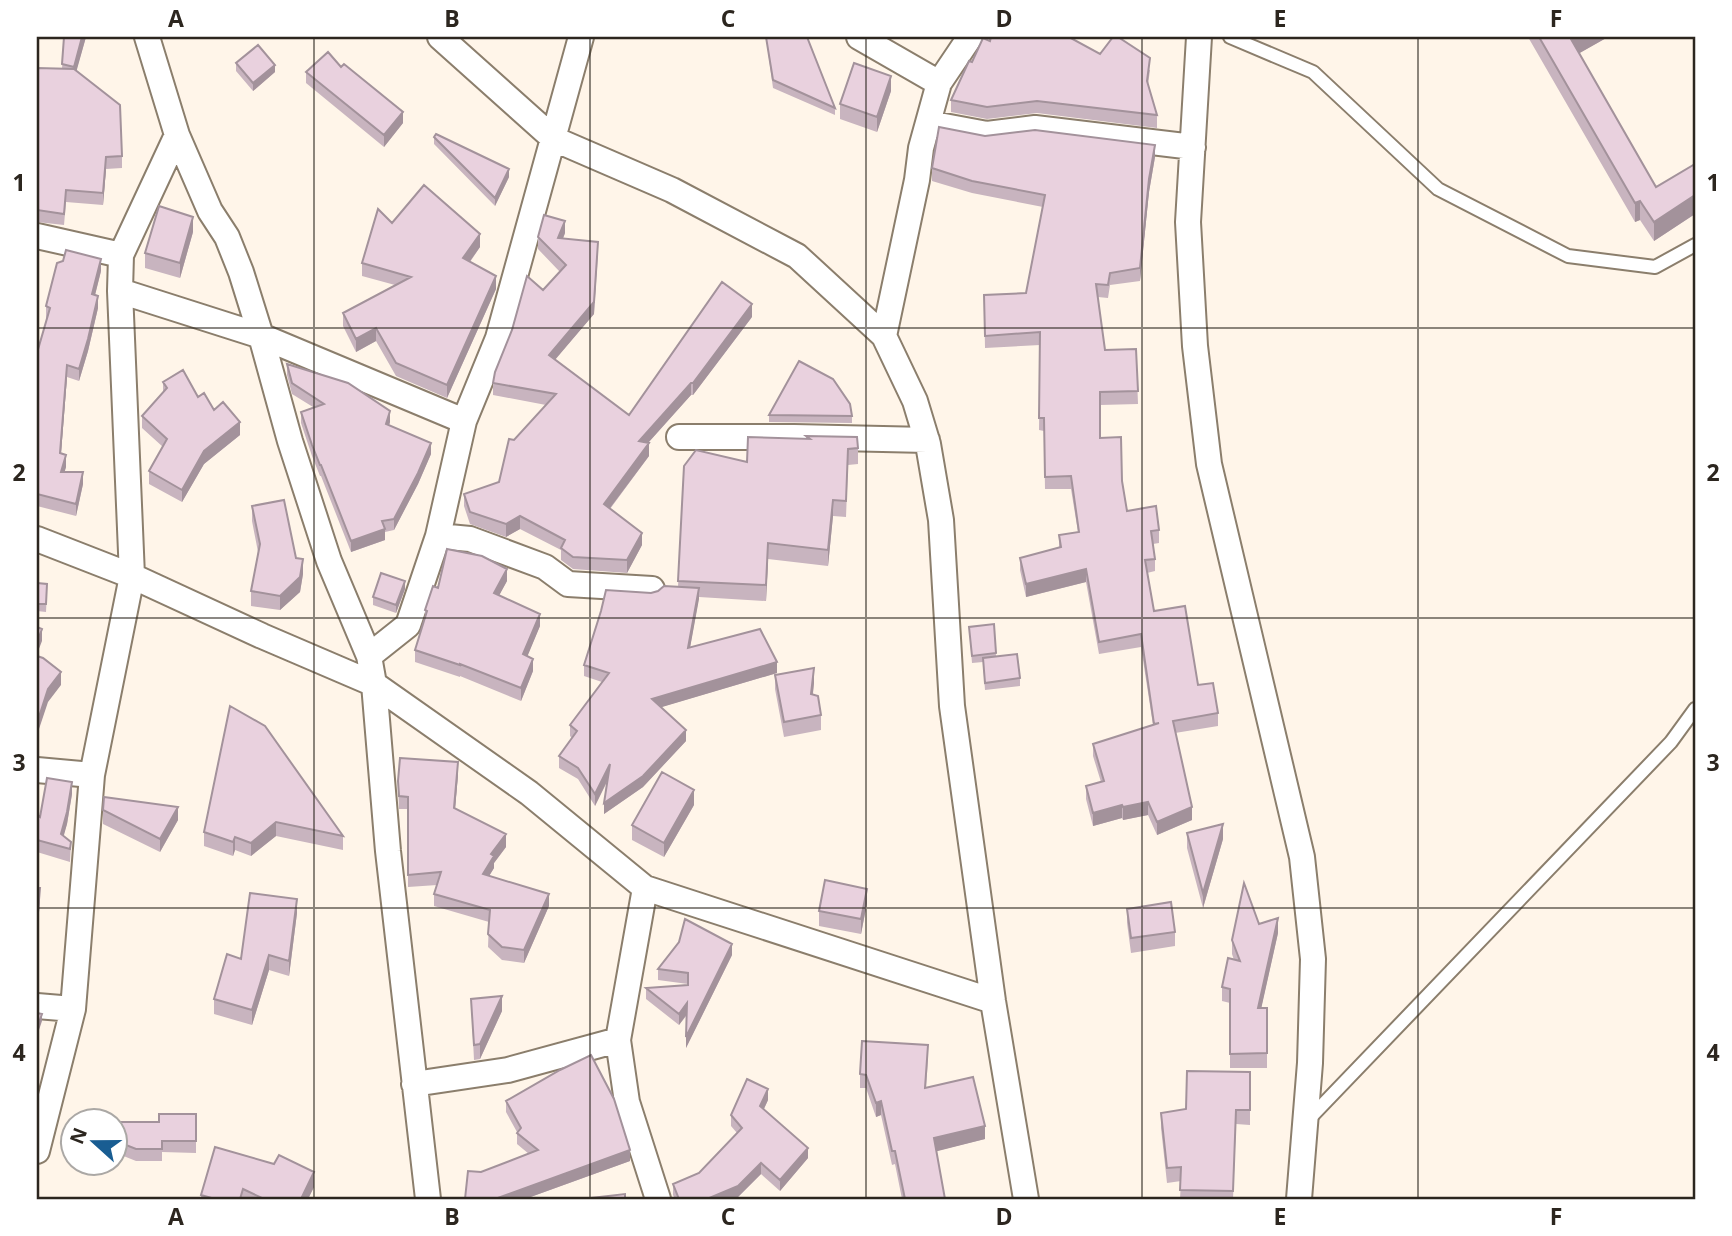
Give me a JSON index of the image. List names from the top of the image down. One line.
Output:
{"north":"left","grid":{"columns":["A","B","C","D","E","F"],"rows":["1","2","3","4"]}}
